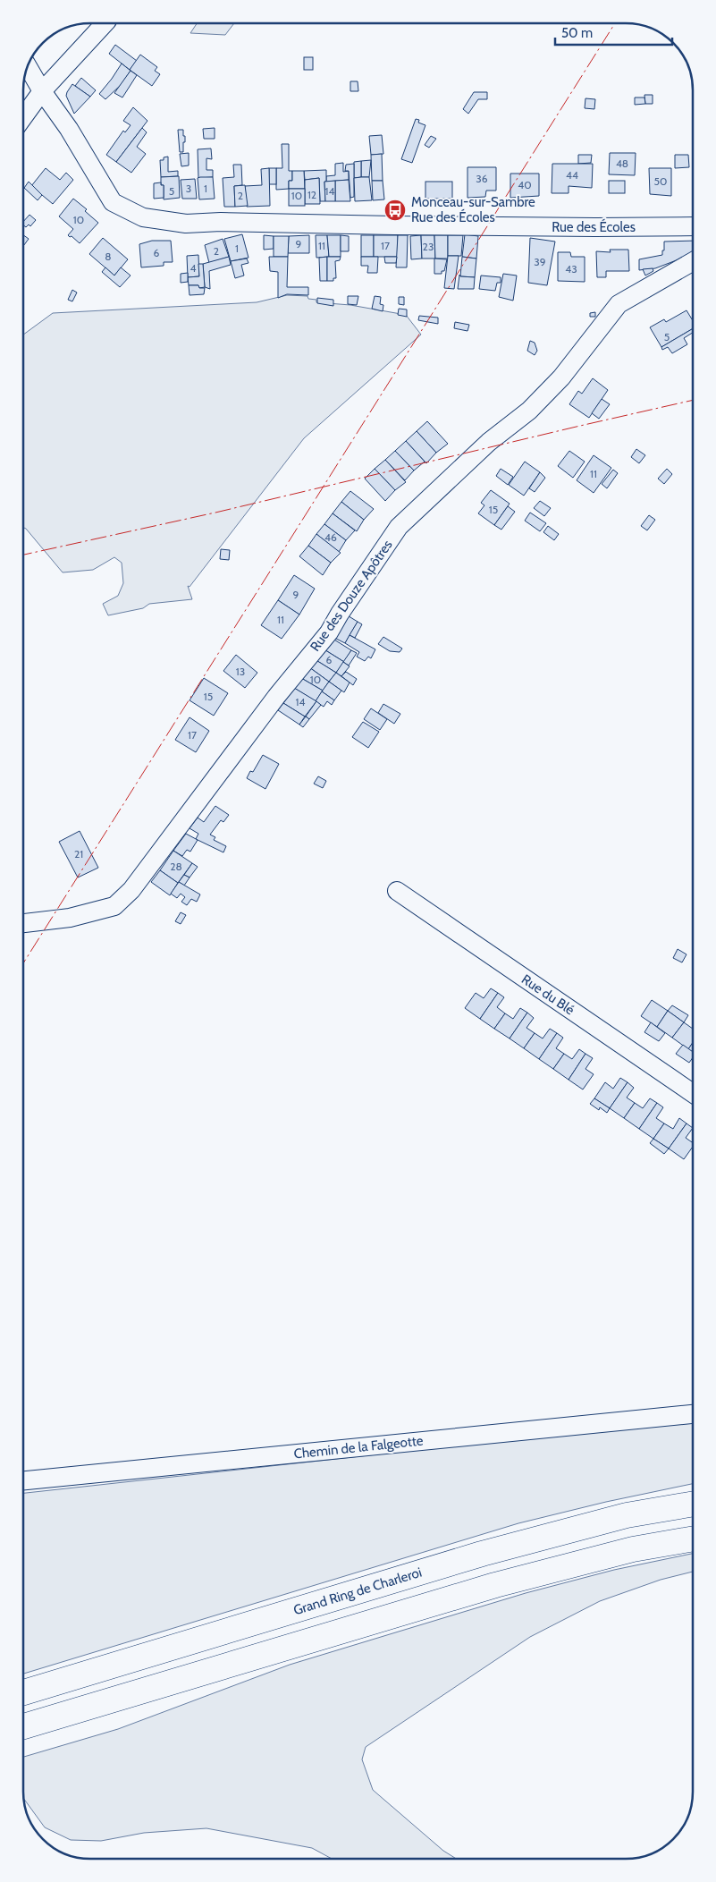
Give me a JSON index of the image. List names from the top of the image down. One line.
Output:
{"streets":{"highway":["Grand Ring de Charleroi"],"street":["Rue des Écoles","Rue des Douze Apôtres","Rue du Blé","Chemin de la Falgeotte"]},"places":{"bus stop":["Monceau-sur-Sambre Rue des Écoles"]},"house_numbers":["48","44","36","50","40","3","1","5","14","12","2","10","10","9","11","17","23","1","2","6","8","39","4","43","5","11","15","46","9","11","6","13","10","15","14","17","21","28"],"scale_bar":"50 m"}
